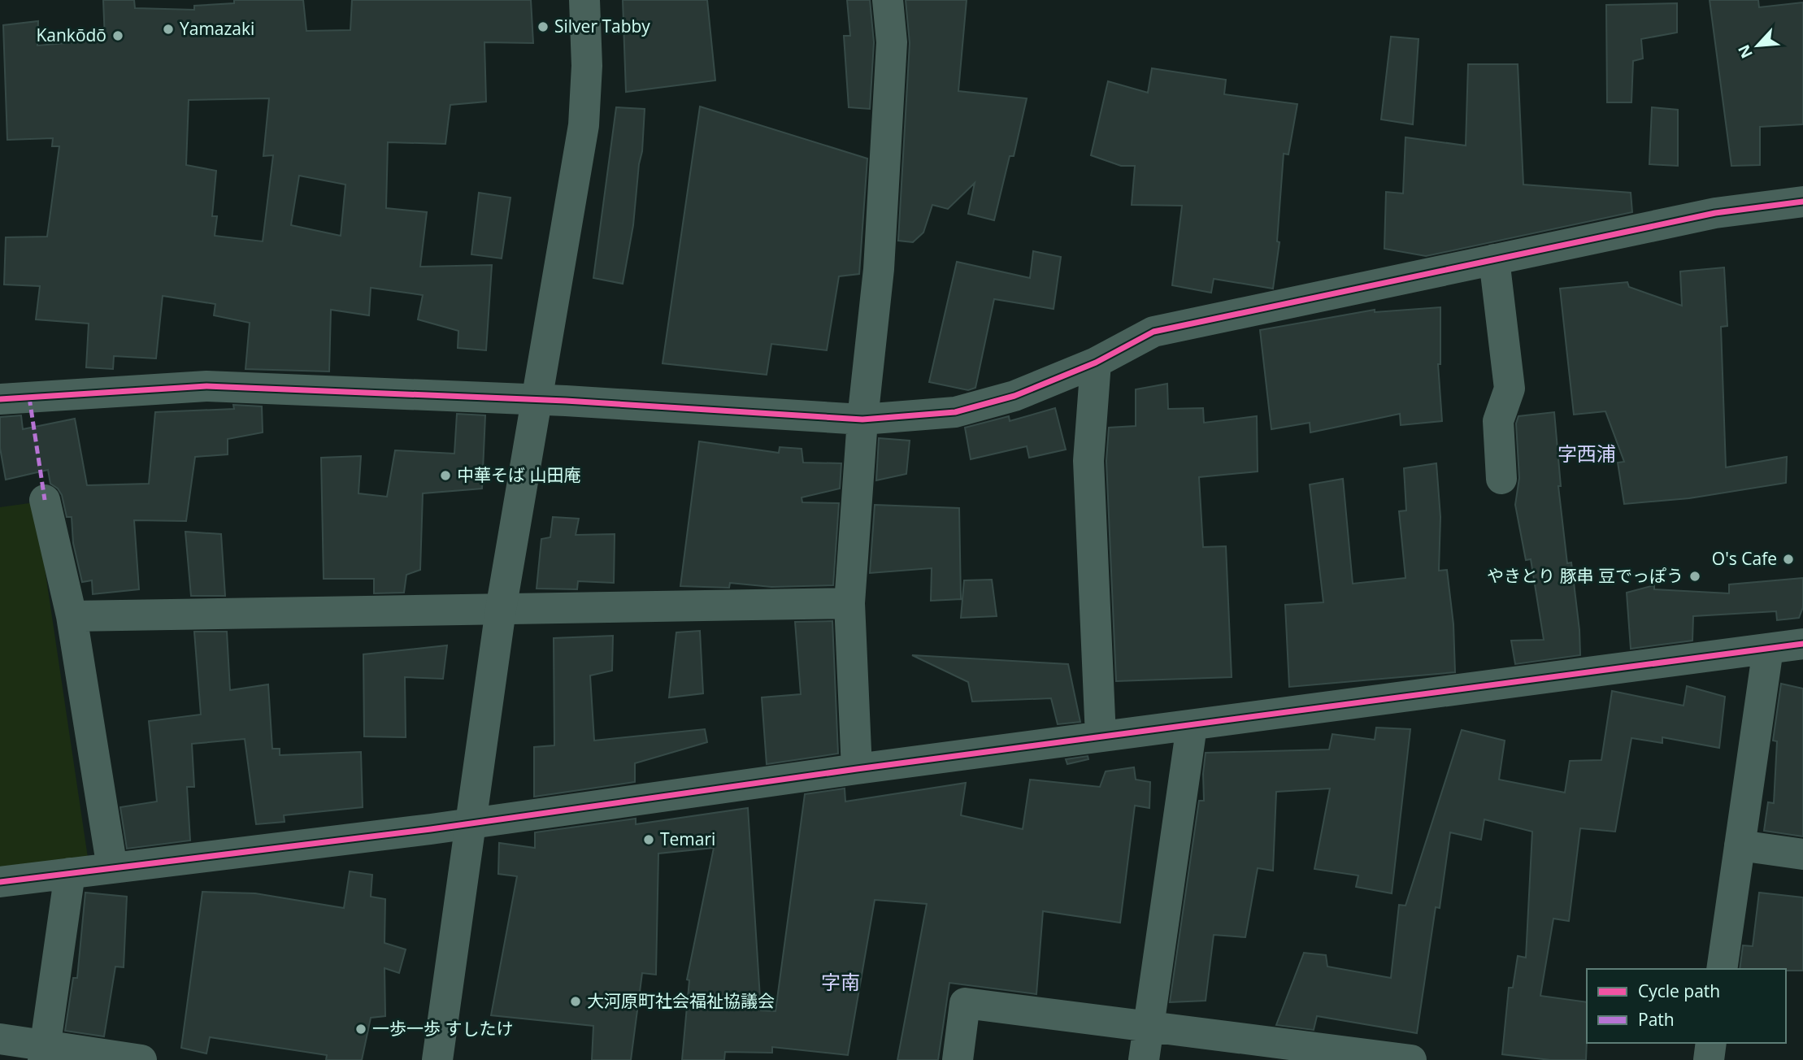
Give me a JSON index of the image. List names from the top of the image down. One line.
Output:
{"districts":["字西浦","字南"],"places":["Silver Tabby","Yamazaki","Kankōdō","中華そば 山田庵","O's Cafe","やきとり 豚串 豆でっぽう","Temari","大河原町社会福祉協議会","一歩一歩 すしたけ"],"legend":["Cycle path","Path"],"north":"bottom left"}
